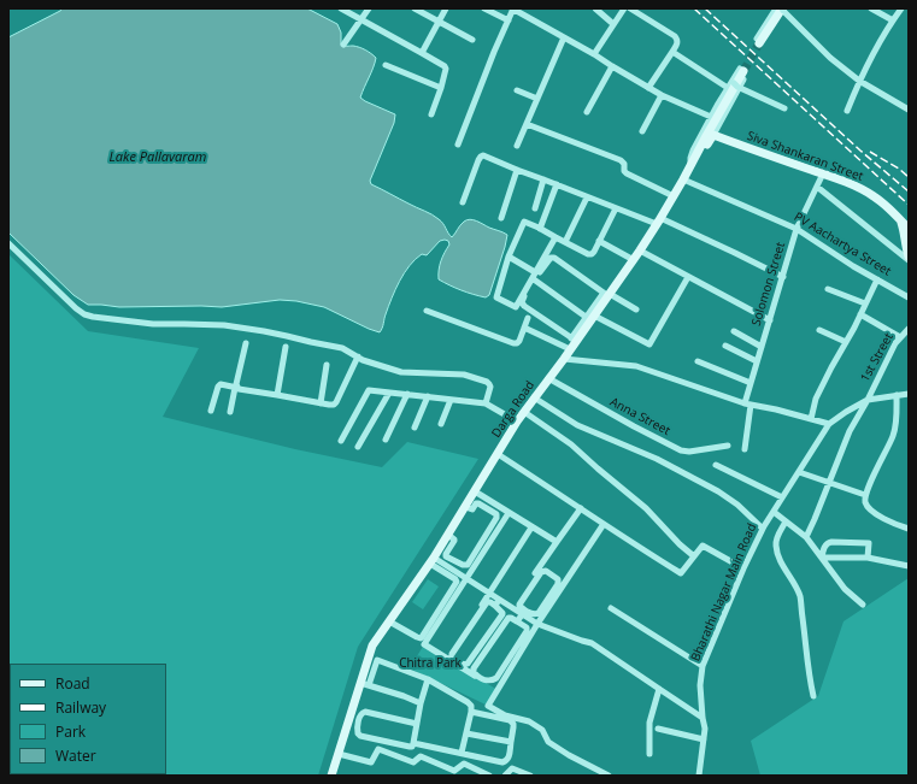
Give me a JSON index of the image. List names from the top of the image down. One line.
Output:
{"streets":{"street":["Siva Shankaran Street","PV Aachartya Street","Solomon Street","1st Street","Darga Road","Anna Street","Bharathi Nagar Main Road"]},"crossings":[["Siva Shankaran Street","Solomon Street"],["PV Aachartya Street","Solomon Street"],["PV Aachartya Street","Darga Road"],["1st Street","Bharathi Nagar Main Road"],["Darga Road","Anna Street"]],"water":["Lake Pallavaram"],"parks":["Chitra Park"],"legend":["Road","Railway","Park","Water"]}
